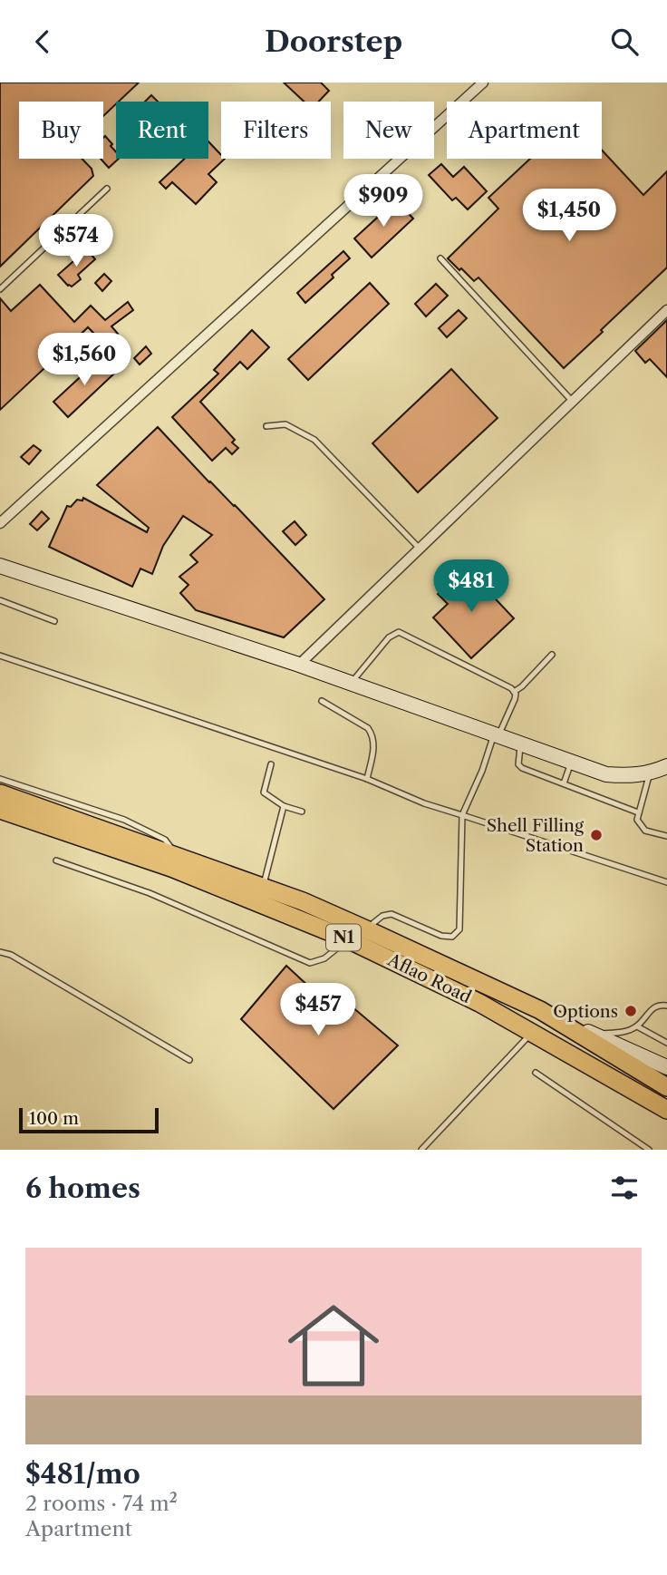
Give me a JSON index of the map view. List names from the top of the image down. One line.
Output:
{"streets":{"highway":["N1","Aflao Road"]},"places":["Shell Filling Station","Options"],"scale_bar":"100 m","page":{"header":"Doorstep","chip":["Buy","Rent","Filters","New","Apartment"],"price":["$909","$1,450","$574","$1,560","$481","$457"],"scale":"100 m","heading":"6 homes","list":[{"name":"$481/mo","note":"2 rooms · 74 m² · Apartment"}]}}
